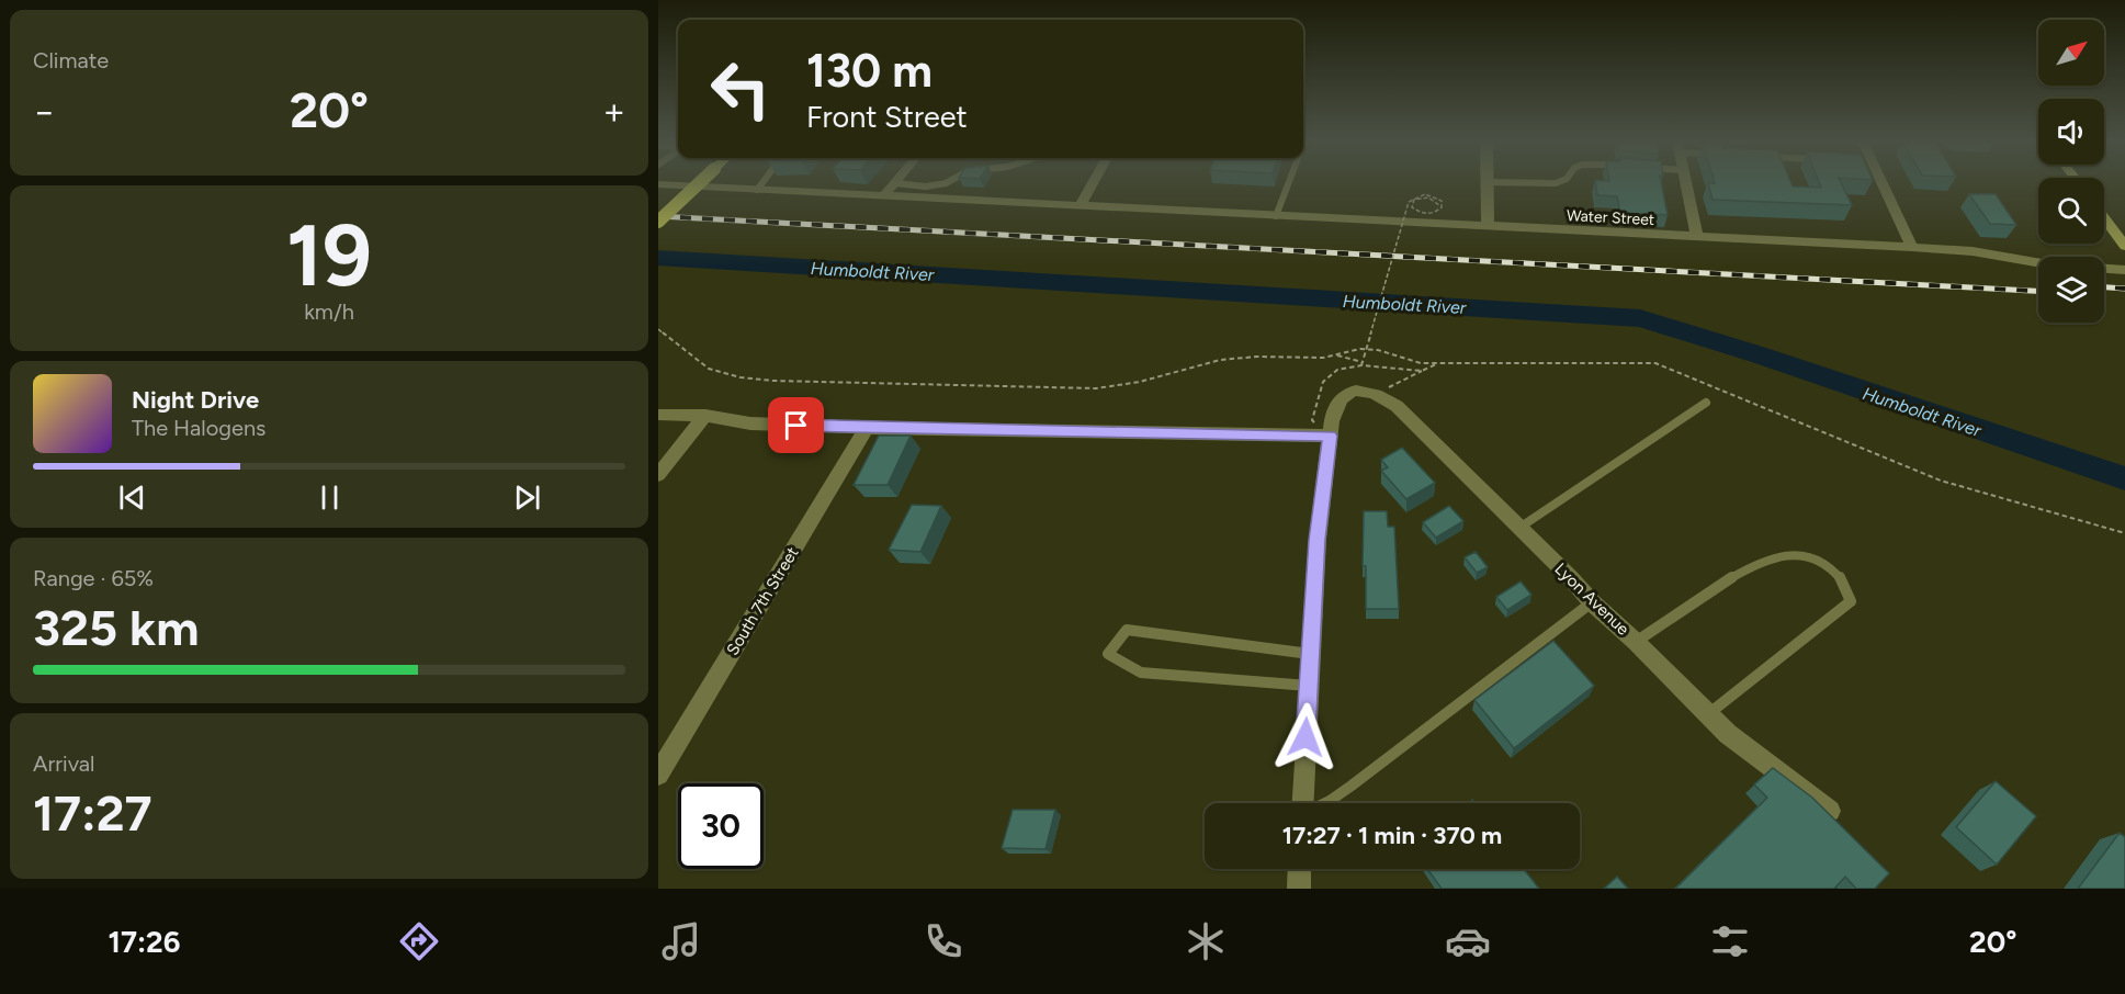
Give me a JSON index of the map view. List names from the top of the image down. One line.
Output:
{"streets":{"street":["Water Street","Lyon Avenue","South 7th Street"]},"water":["Humboldt River"],"north":"top right","page":{"tile":["Climate",["19","km/h"],["Range · 65%","325 km"],["Arrival","17:27"]],"turn":["130 m","Front Street"],"heat":["−","20°","+"],"song":["Night Drive","The Halogens"],"limit":"30","trip":"17:27 · 1 min · 370 m","tabs":["17:26","20°"]}}
